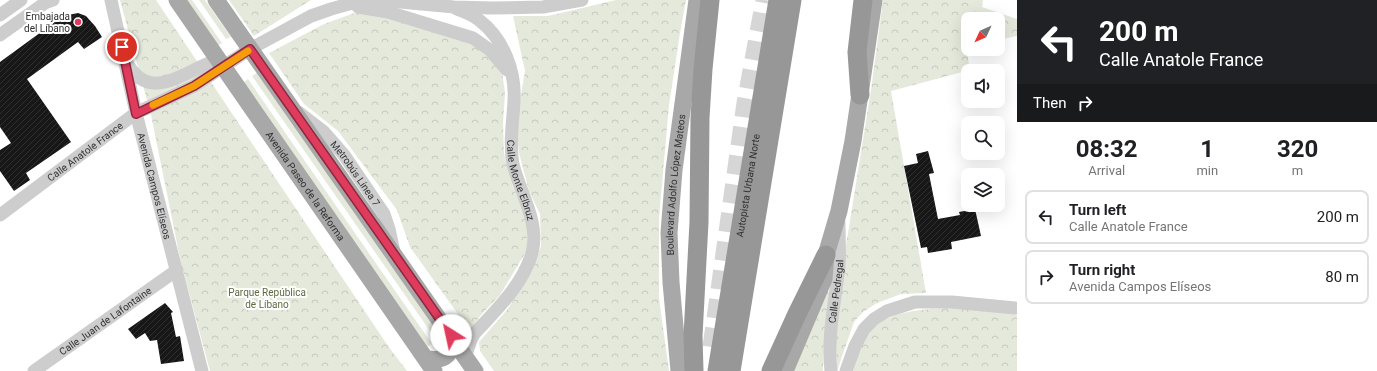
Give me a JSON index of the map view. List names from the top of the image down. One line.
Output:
{"streets":{"highway":["Autopista Urbana Norte"],"main road":["Boulevard Adolfo López Mateos","Avenida Paseo de la Reforma"],"street":["Calle Anatole France","Calle Monte Elbruz","Avenida Campos Elíseos","Calle Pedregal","Calle Juan de Lafontaine"]},"crossings":[["Calle Anatole France","Calle Monte Elbruz"],["Calle Anatole France","Avenida Campos Elíseos"],["Calle Anatole France","Avenida Paseo de la Reforma"],["Avenida Campos Elíseos","Calle Juan de Lafontaine"]],"parks":["Parque República de Líbano"],"places":["Embajada del Líbano"],"north":"bottom left","page":{"turn":["200 m","Calle Anatole France"],"then":"Then","eta":["08:32","Arrival","1","min","320","m"],"list":[{"name":"Turn left","note":"Calle Anatole France","value":"200 m"},{"name":"Turn right","note":"Avenida Campos Elíseos","value":"80 m"}]}}
